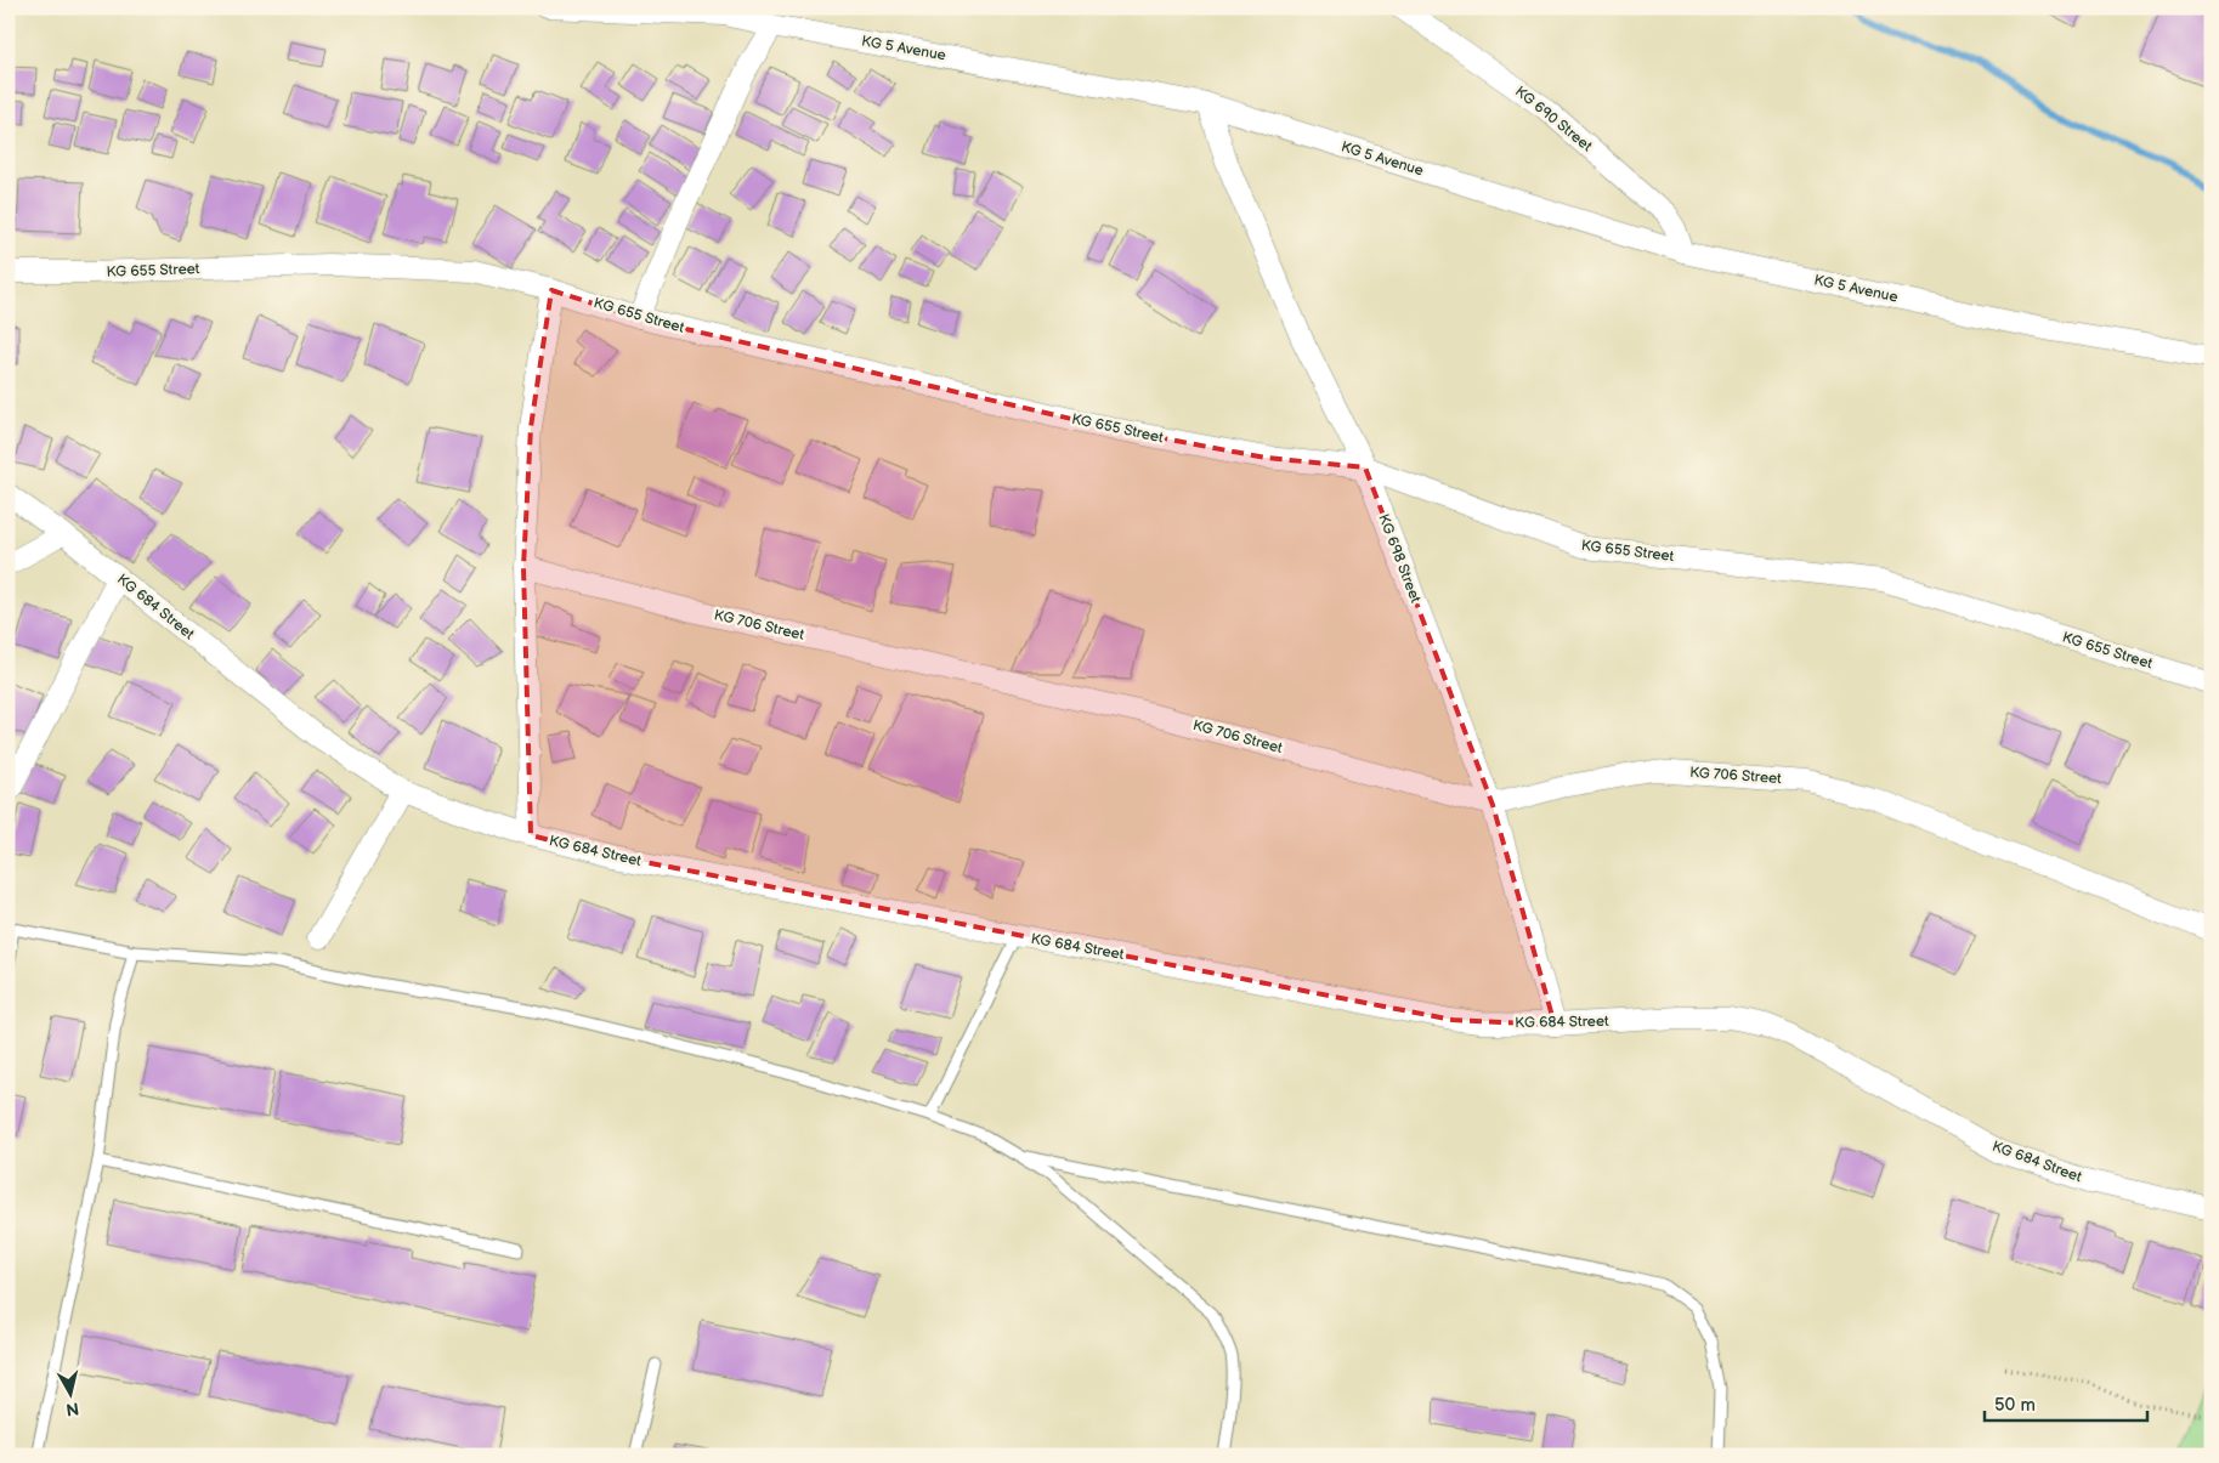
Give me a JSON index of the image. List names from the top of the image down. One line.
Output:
{"streets":{"street":["KG 5 Avenue","KG 690 Street","KG 655 Street","KG 698 Street","KG 684 Street","KG 706 Street"]},"crossings":[["KG 5 Avenue","KG 690 Street"],["KG 5 Avenue","KG 698 Street"],["KG 655 Street","KG 698 Street"],["KG 698 Street","KG 684 Street"],["KG 698 Street","KG 706 Street"]],"scale_bar":"50 m","north":"bottom"}
